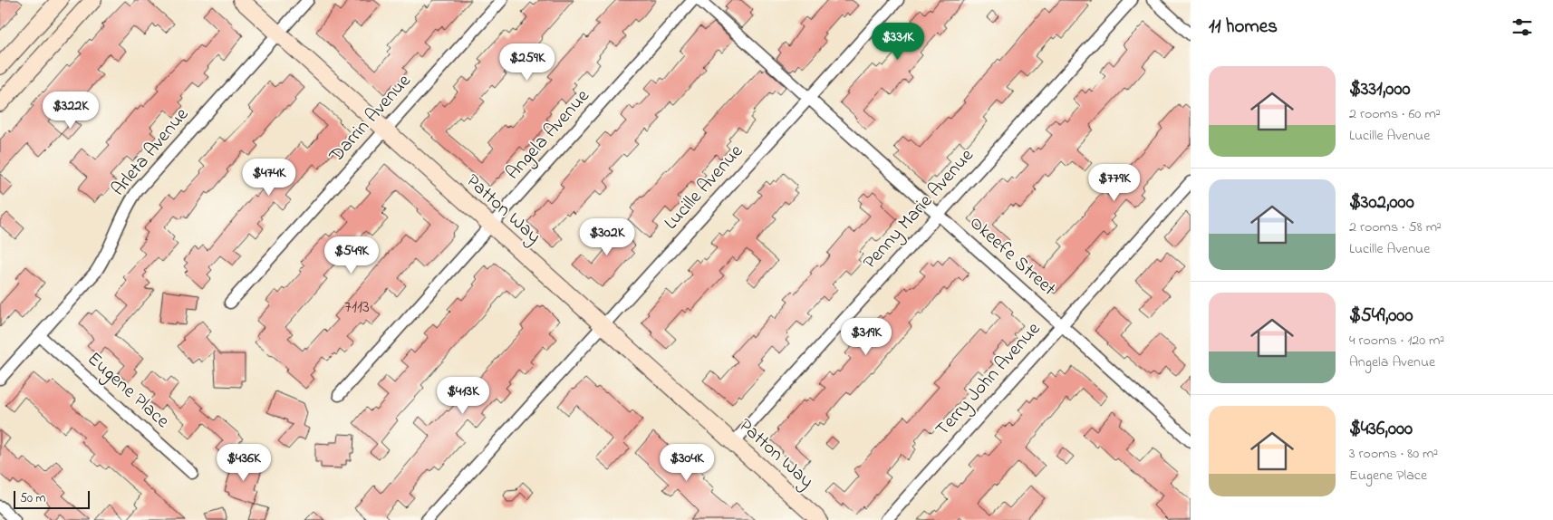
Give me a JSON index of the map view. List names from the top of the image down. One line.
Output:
{"streets":{"street":["Darrin Avenue","Angela Avenue","Arleta Avenue","Lucille Avenue","Patton Way","Penny Marie Avenue","Okeefe Street","Terry John Avenue","Eugene Place"]},"crossings":[["Darrin Avenue","Patton Way"],["Angela Avenue","Patton Way"],["Arleta Avenue","Patton Way"],["Arleta Avenue","Eugene Place"],["Lucille Avenue","Patton Way"],["Lucille Avenue","Okeefe Street"],["Patton Way","Penny Marie Avenue"],["Penny Marie Avenue","Okeefe Street"],["Okeefe Street","Terry John Avenue"]],"house_numbers":["7113"],"scale_bar":"50 m","page":{"heading":"11 homes","price":["$331K","$259K","$322K","$474K","$779K","$302K","$549K","$319K","$413K","$436K","$304K"],"list":[{"name":"$331,000","note":"2 rooms · 60 m² · Lucille Avenue"},{"name":"$302,000","note":"2 rooms · 58 m² · Lucille Avenue"},{"name":"$549,000","note":"4 rooms · 120 m² · Angela Avenue"},{"name":"$436,000","note":"3 rooms · 80 m² · Eugene Place"}],"scale":"50 m"}}
